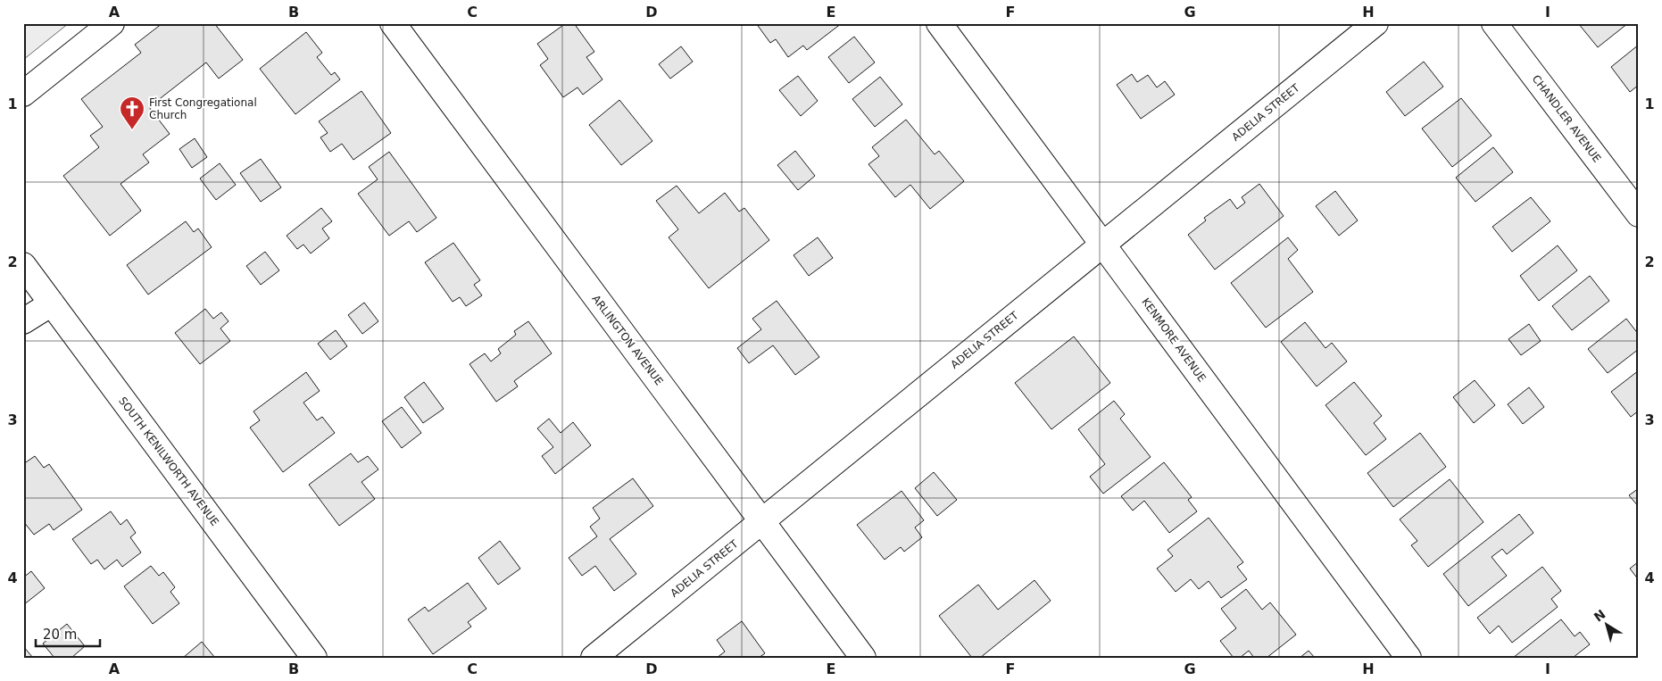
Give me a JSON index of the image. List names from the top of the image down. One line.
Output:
{"streets":{"street":["ADELIA STREET","CHANDLER AVENUE","ARLINGTON AVENUE","KENMORE AVENUE","SOUTH KENILWORTH AVENUE"]},"crossings":[["ADELIA STREET","ARLINGTON AVENUE"],["ADELIA STREET","KENMORE AVENUE"]],"places":{"church":["First Congregational Church"]},"scale_bar":"20 m","north":"top left","grid":{"columns":["A","B","C","D","E","F","G","H","I"],"rows":["1","2","3","4"]}}
